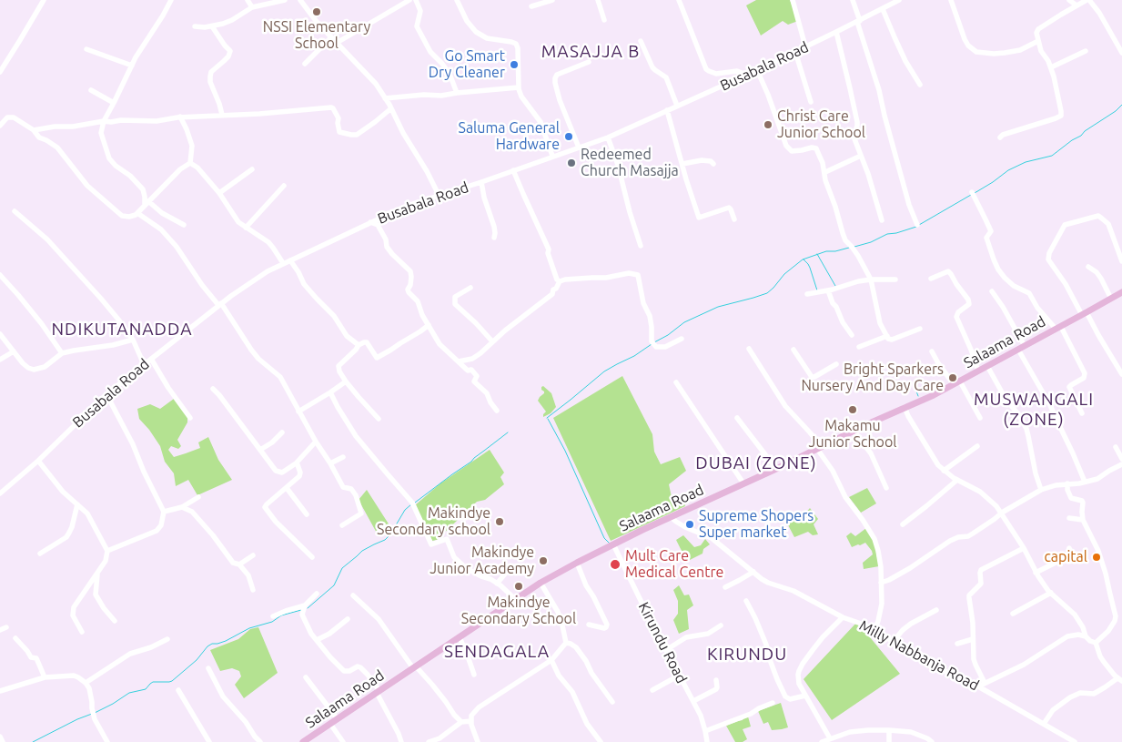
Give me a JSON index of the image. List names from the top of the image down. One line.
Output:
{"streets":{"main road":["Salaama Road"],"street":["Busabala Road","Kirundu Road","Milly Nabbanja Road"]},"crossings":[["Salaama Road","Kirundu Road"],["Salaama Road","Milly Nabbanja Road"]],"districts":["MASAJJA B","NDIKUTANADDA","MUSWANGALI (ZONE)","DUBAI (ZONE)","SENDAGALA","KIRUNDU"],"places":["NSSI Elementary School","Go Smart Dry Cleaner","Christ Care Junior School","Saluma General Hardware","Redeemed Church Masajja","Bright Sparkers Nursery And Day Care","Makamu Junior School","Makindye Secondary school","Supreme Shopers Super market","capital","Makindye Junior Academy","Mult Care Medical Centre","Makindye Secondary School"]}
